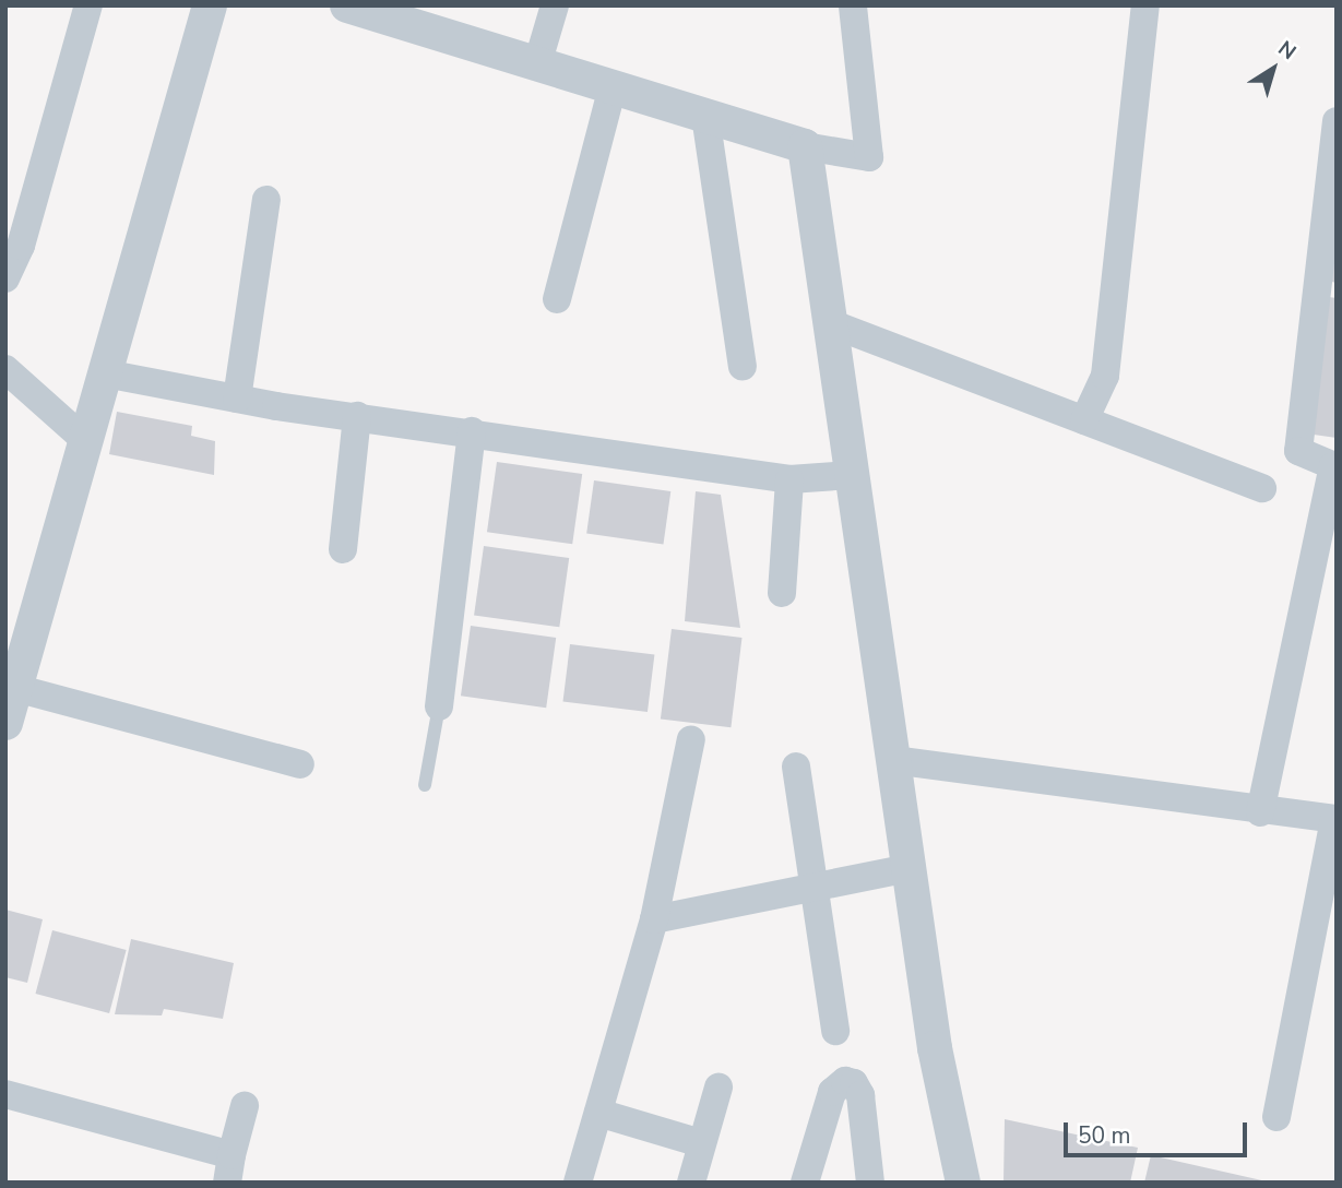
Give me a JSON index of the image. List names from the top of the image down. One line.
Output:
{"scale_bar":"50 m","north":"top right"}
